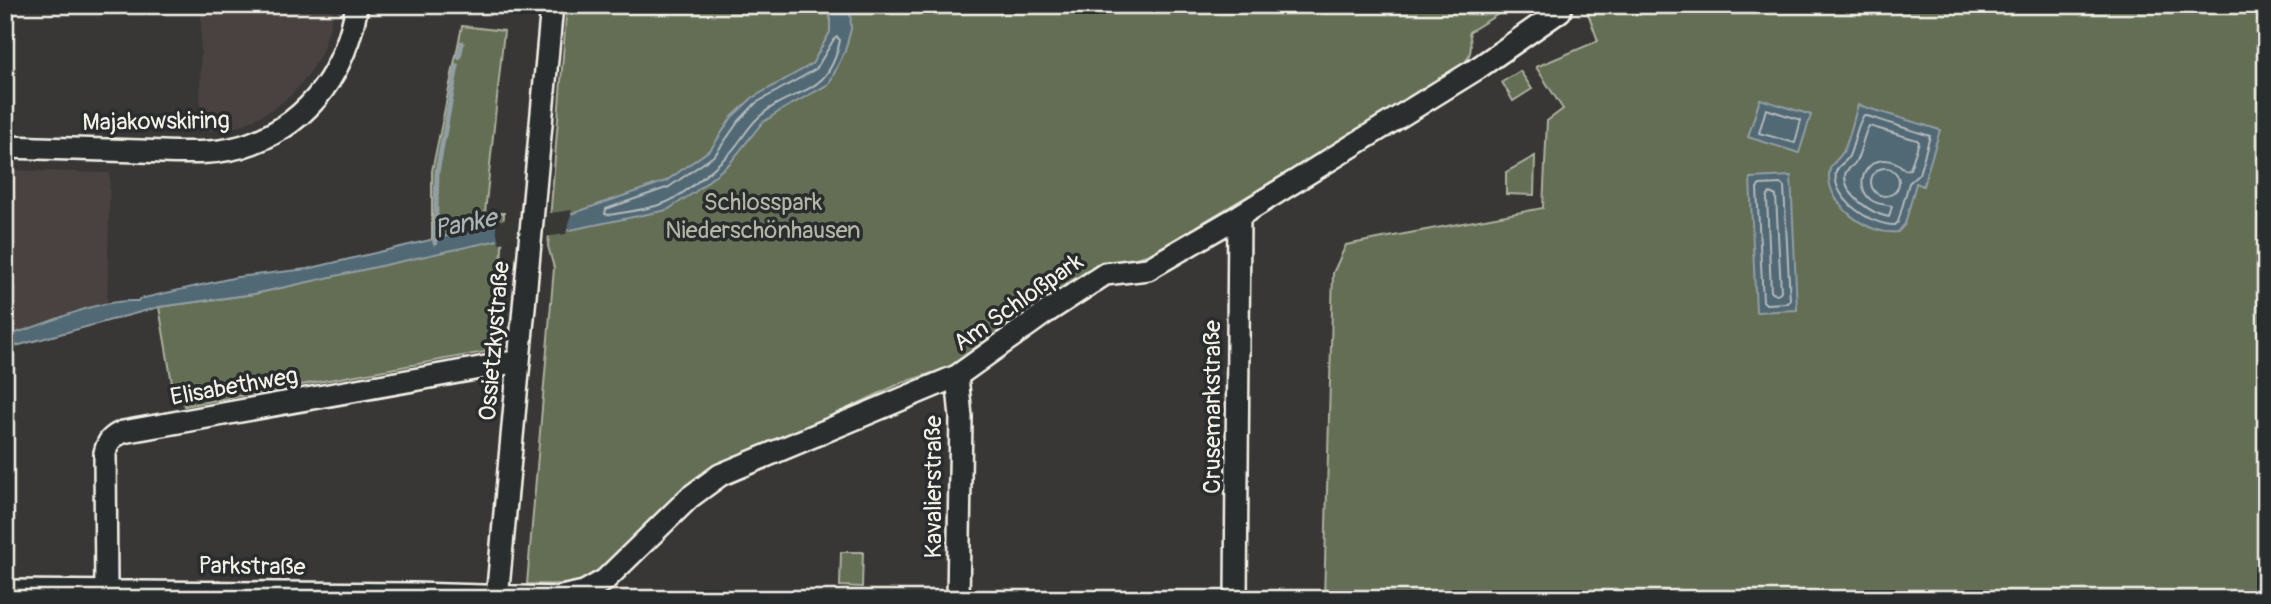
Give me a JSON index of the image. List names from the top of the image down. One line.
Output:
{"streets":{"street":["Majakowskiring","Am Schloßpark","Ossietzkystraße","Elisabethweg","Crusemarkstraße","Kavalierstraße","Parkstraße"]},"crossings":[["Am Schloßpark","Ossietzkystraße"],["Am Schloßpark","Crusemarkstraße"],["Am Schloßpark","Kavalierstraße"],["Am Schloßpark","Parkstraße"],["Ossietzkystraße","Elisabethweg"],["Ossietzkystraße","Parkstraße"],["Elisabethweg","Parkstraße"]],"water":["Panke"],"parks":["Schlosspark Niederschönhausen"]}
